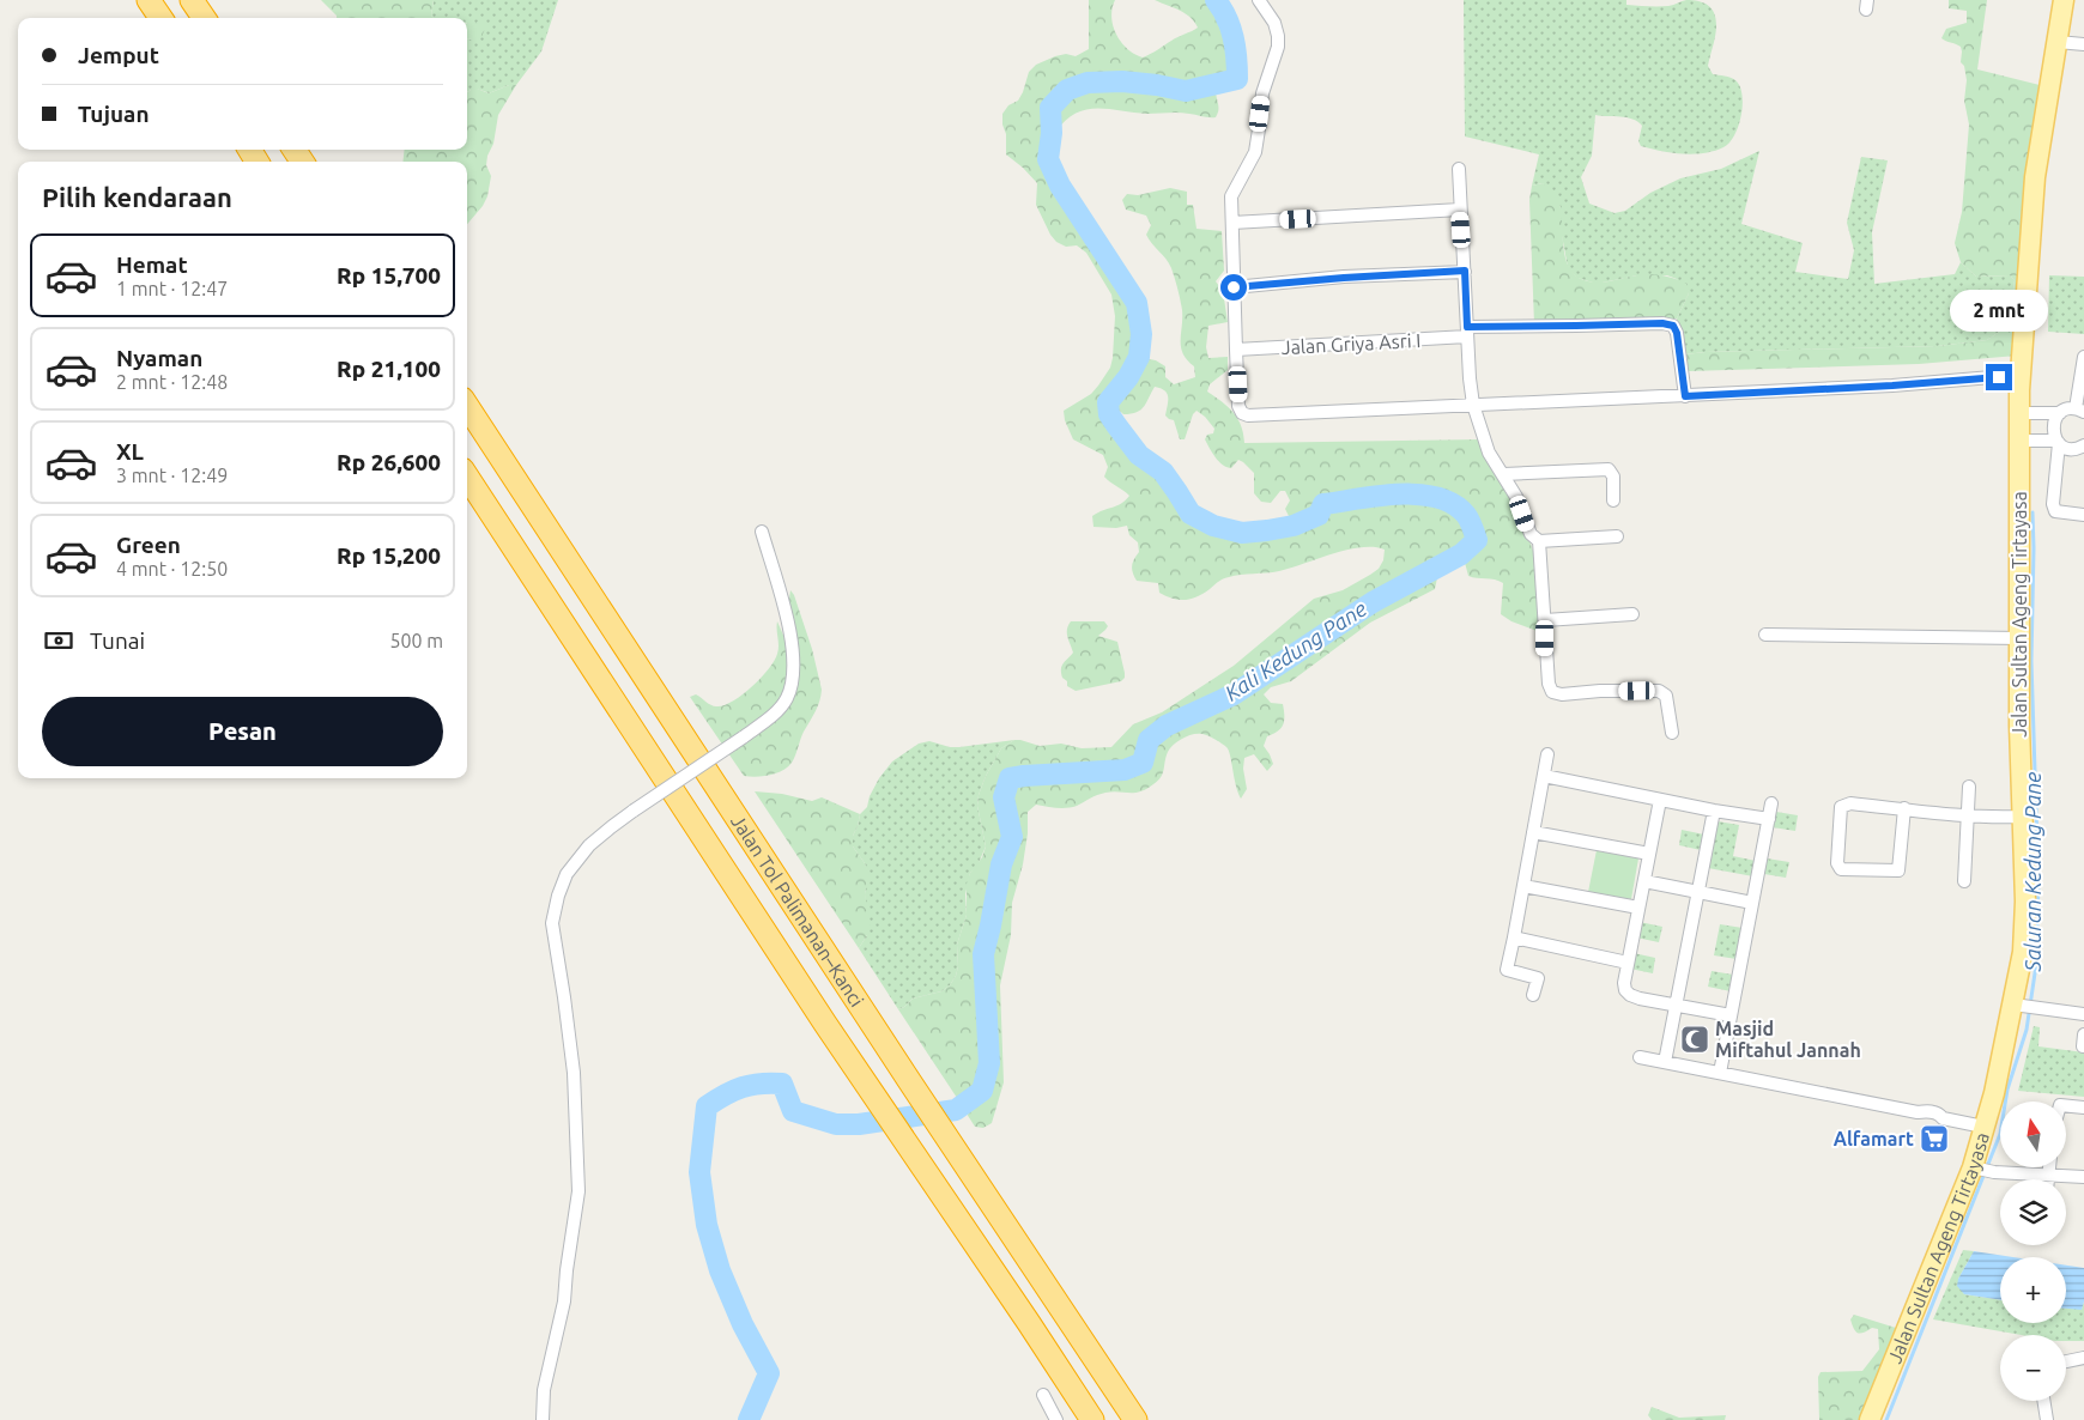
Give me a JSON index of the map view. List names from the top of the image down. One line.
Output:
{"streets":{"highway":["Jalan Tol Palimanan–Kanci"],"main road":["Jalan Sultan Ageng Tirtayasa"],"street":["Jalan Griya Asri I"]},"water":["Kali Kedung Pane","Saluran Kedung Pane"],"places":{"mosque":["Masjid Miftahul Jannah"],"supermarket":["Alfamart"]},"north":"top","page":{"banner":["Jemput","Tujuan"],"heading":"Pilih kendaraan","list":[{"name":"Hemat","note":"1 mnt · 12:47","value":"Rp 15,700"},{"name":"Nyaman","note":"2 mnt · 12:48","value":"Rp 21,100"},{"name":"XL","note":"3 mnt · 12:49","value":"Rp 26,600"},{"name":"Green","note":"4 mnt · 12:50","value":"Rp 15,200"}],"bubble":"2 mnt","pay":["Tunai","500 m"],"buttons":"Pesan","map_buttons":["+","−"]}}
